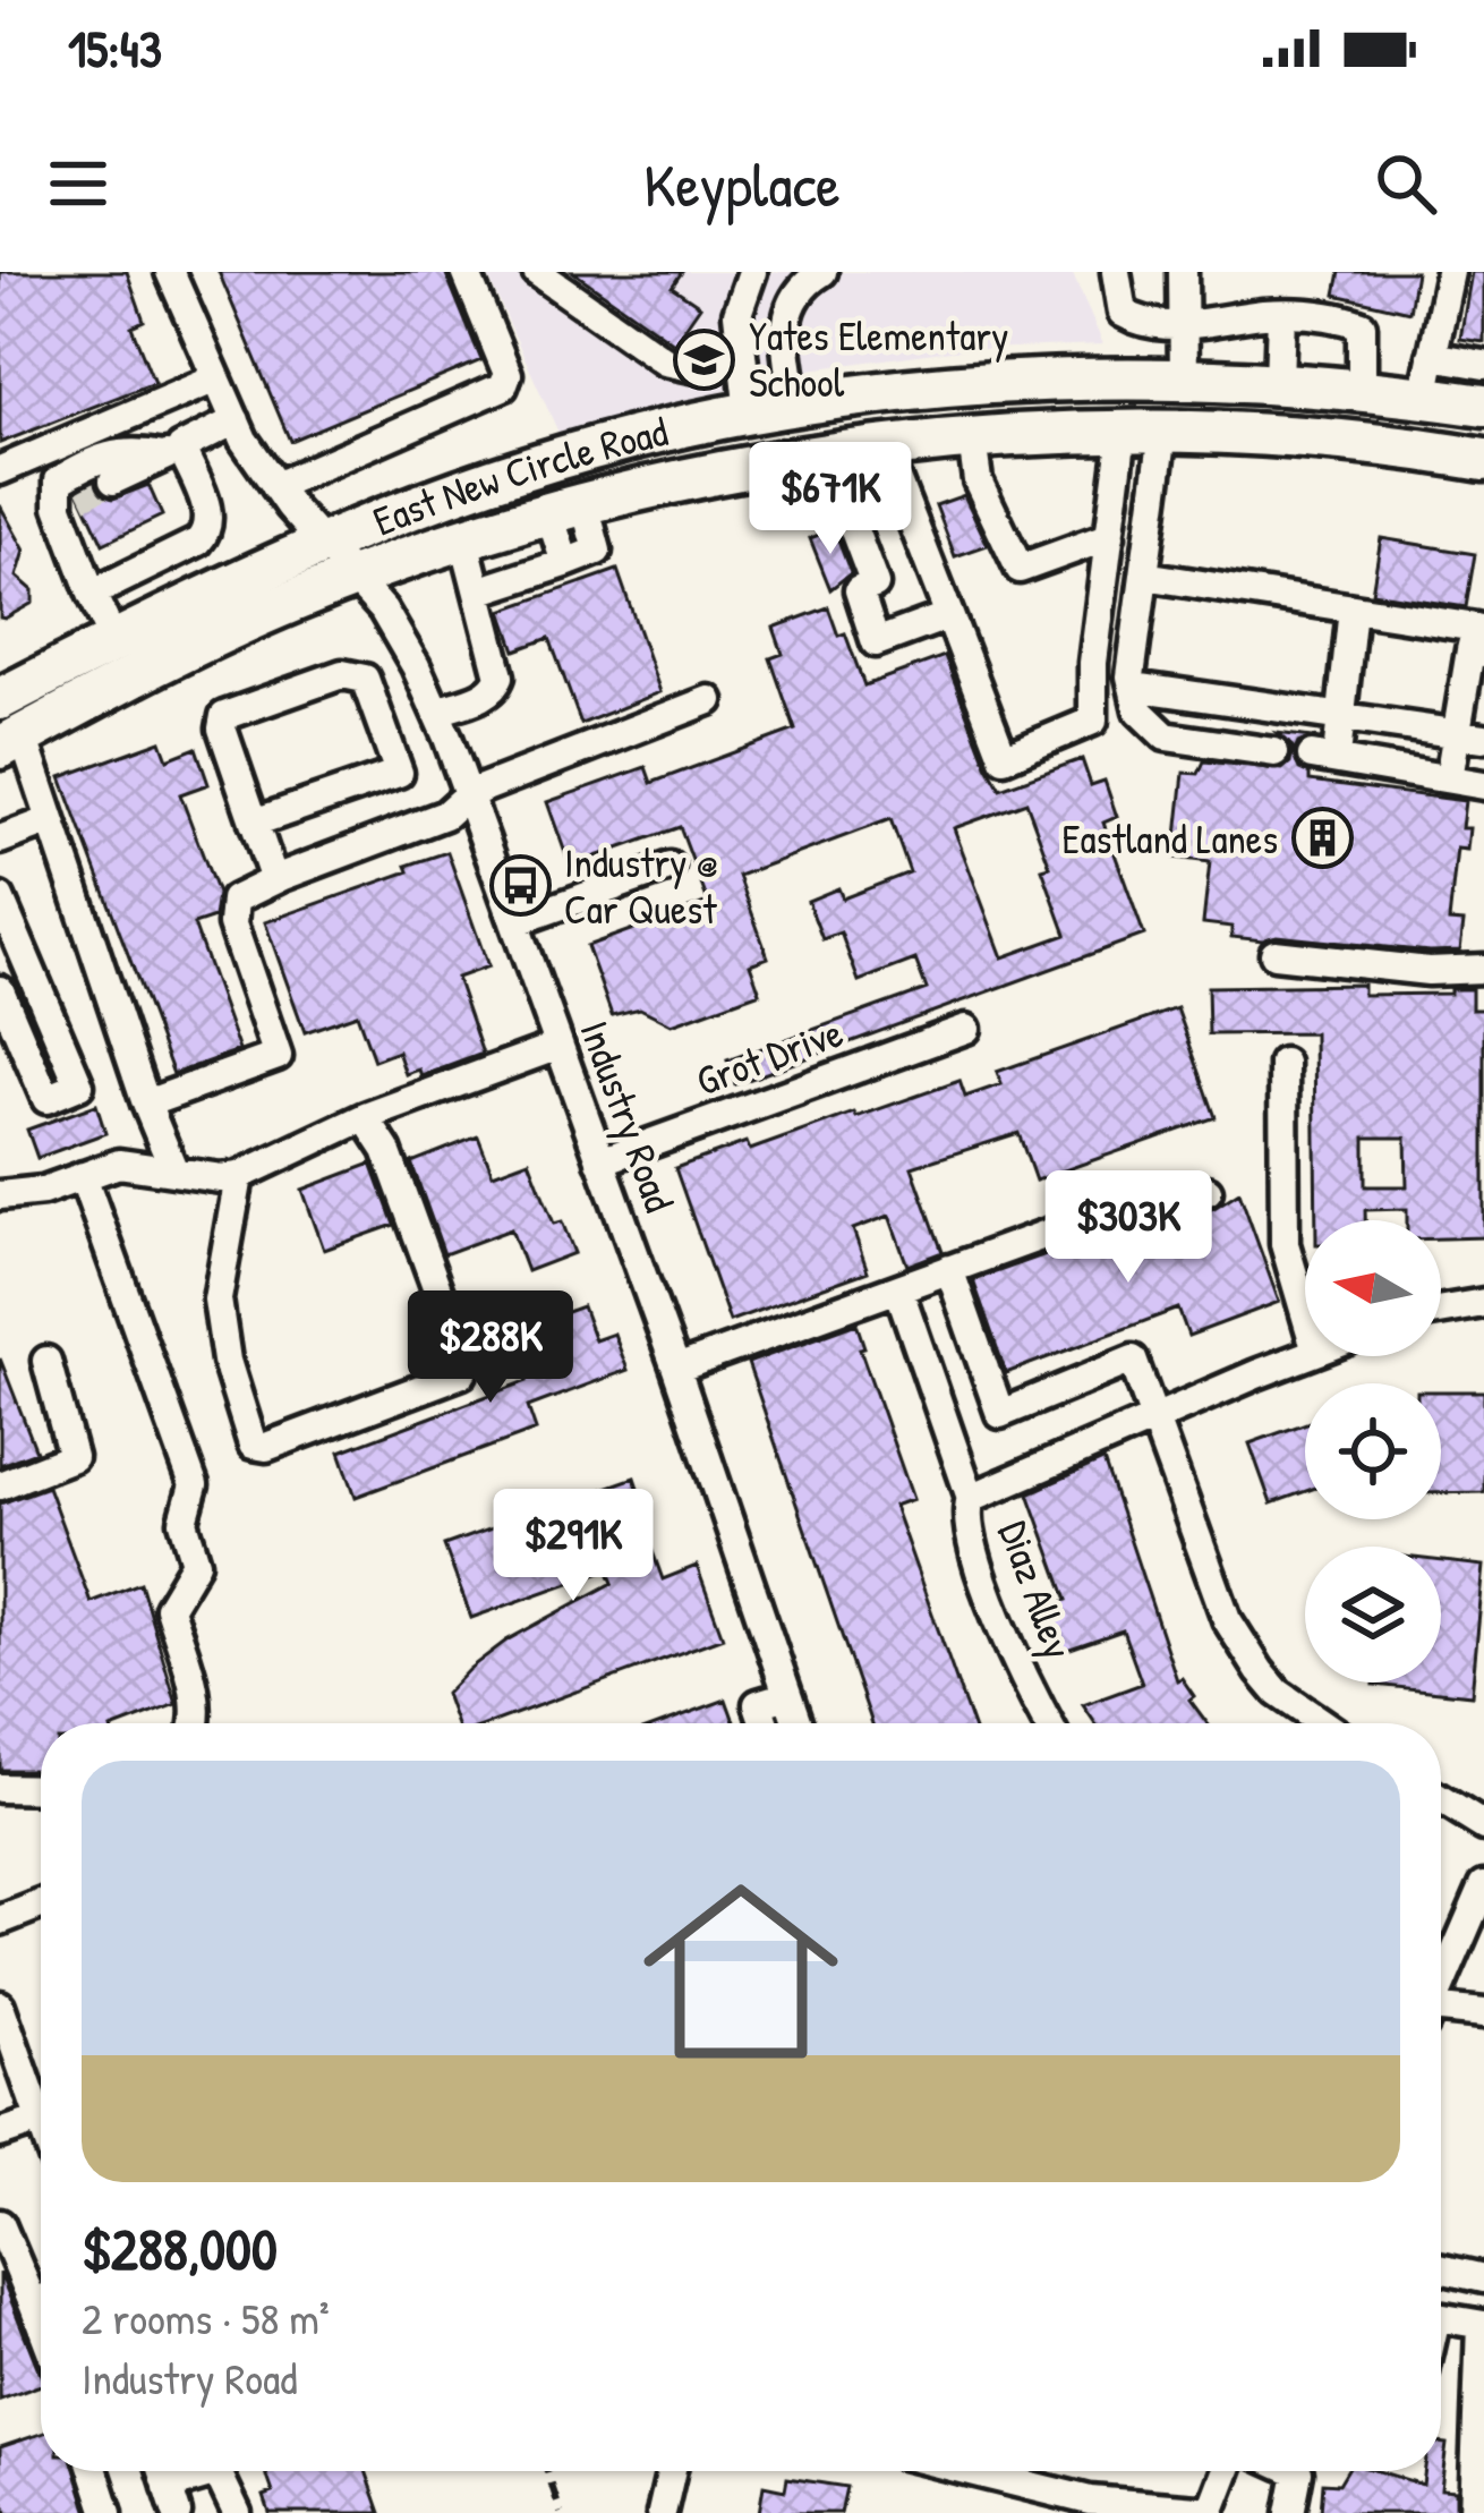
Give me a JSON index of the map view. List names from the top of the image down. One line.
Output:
{"streets":{"highway":["East New Circle Road"],"street":["Grot Drive","Industry Road","Diaz Alley"]},"crossings":[["East New Circle Road","Industry Road"],["Grot Drive","Industry Road"]],"places":{"school or university":["Yates Elementary School"],"building":["Eastland Lanes"],"bus stop":["Industry @ Car Quest"]},"north":"left","page":{"status":"15:43","header":"Keyplace","price":["$671K","$303K","$288K","$291K"],"list":[{"name":"$288,000","note":"2 rooms · 58 m² · Industry Road"}]}}
